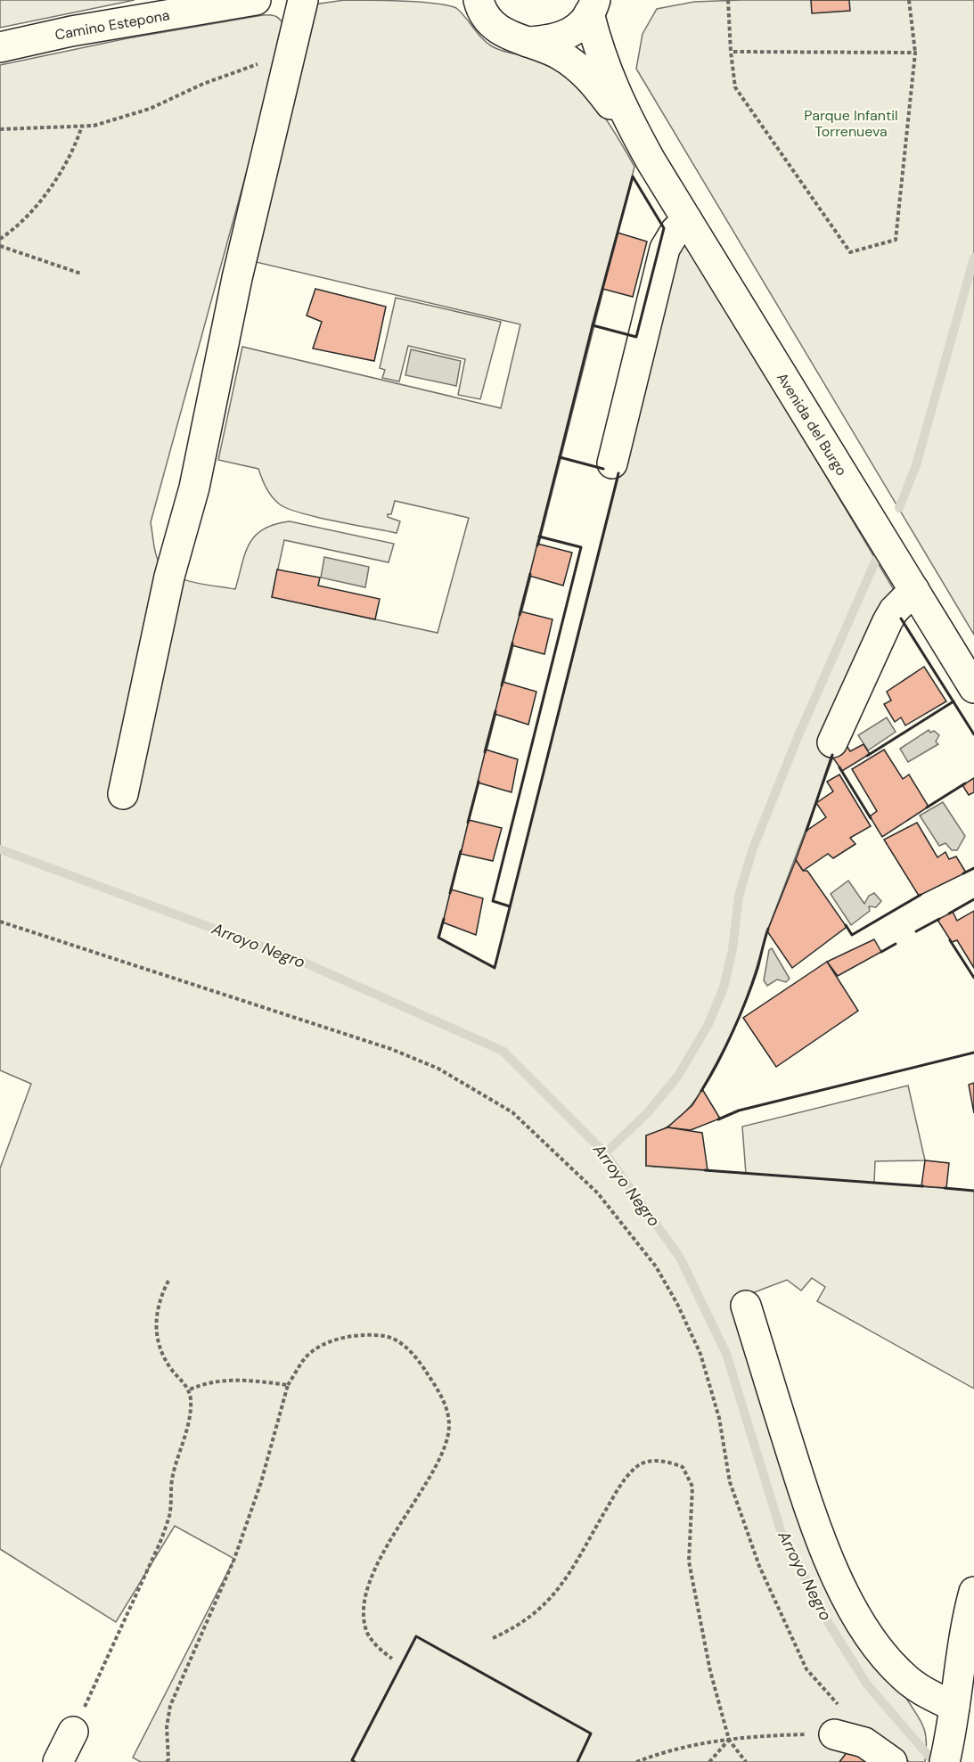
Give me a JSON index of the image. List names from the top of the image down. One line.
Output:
{"streets":{"main road":["Camino Estepona","Avenida del Burgo"]},"water":["Arroyo Negro"],"parks":["Parque Infantil Torrenueva"]}
